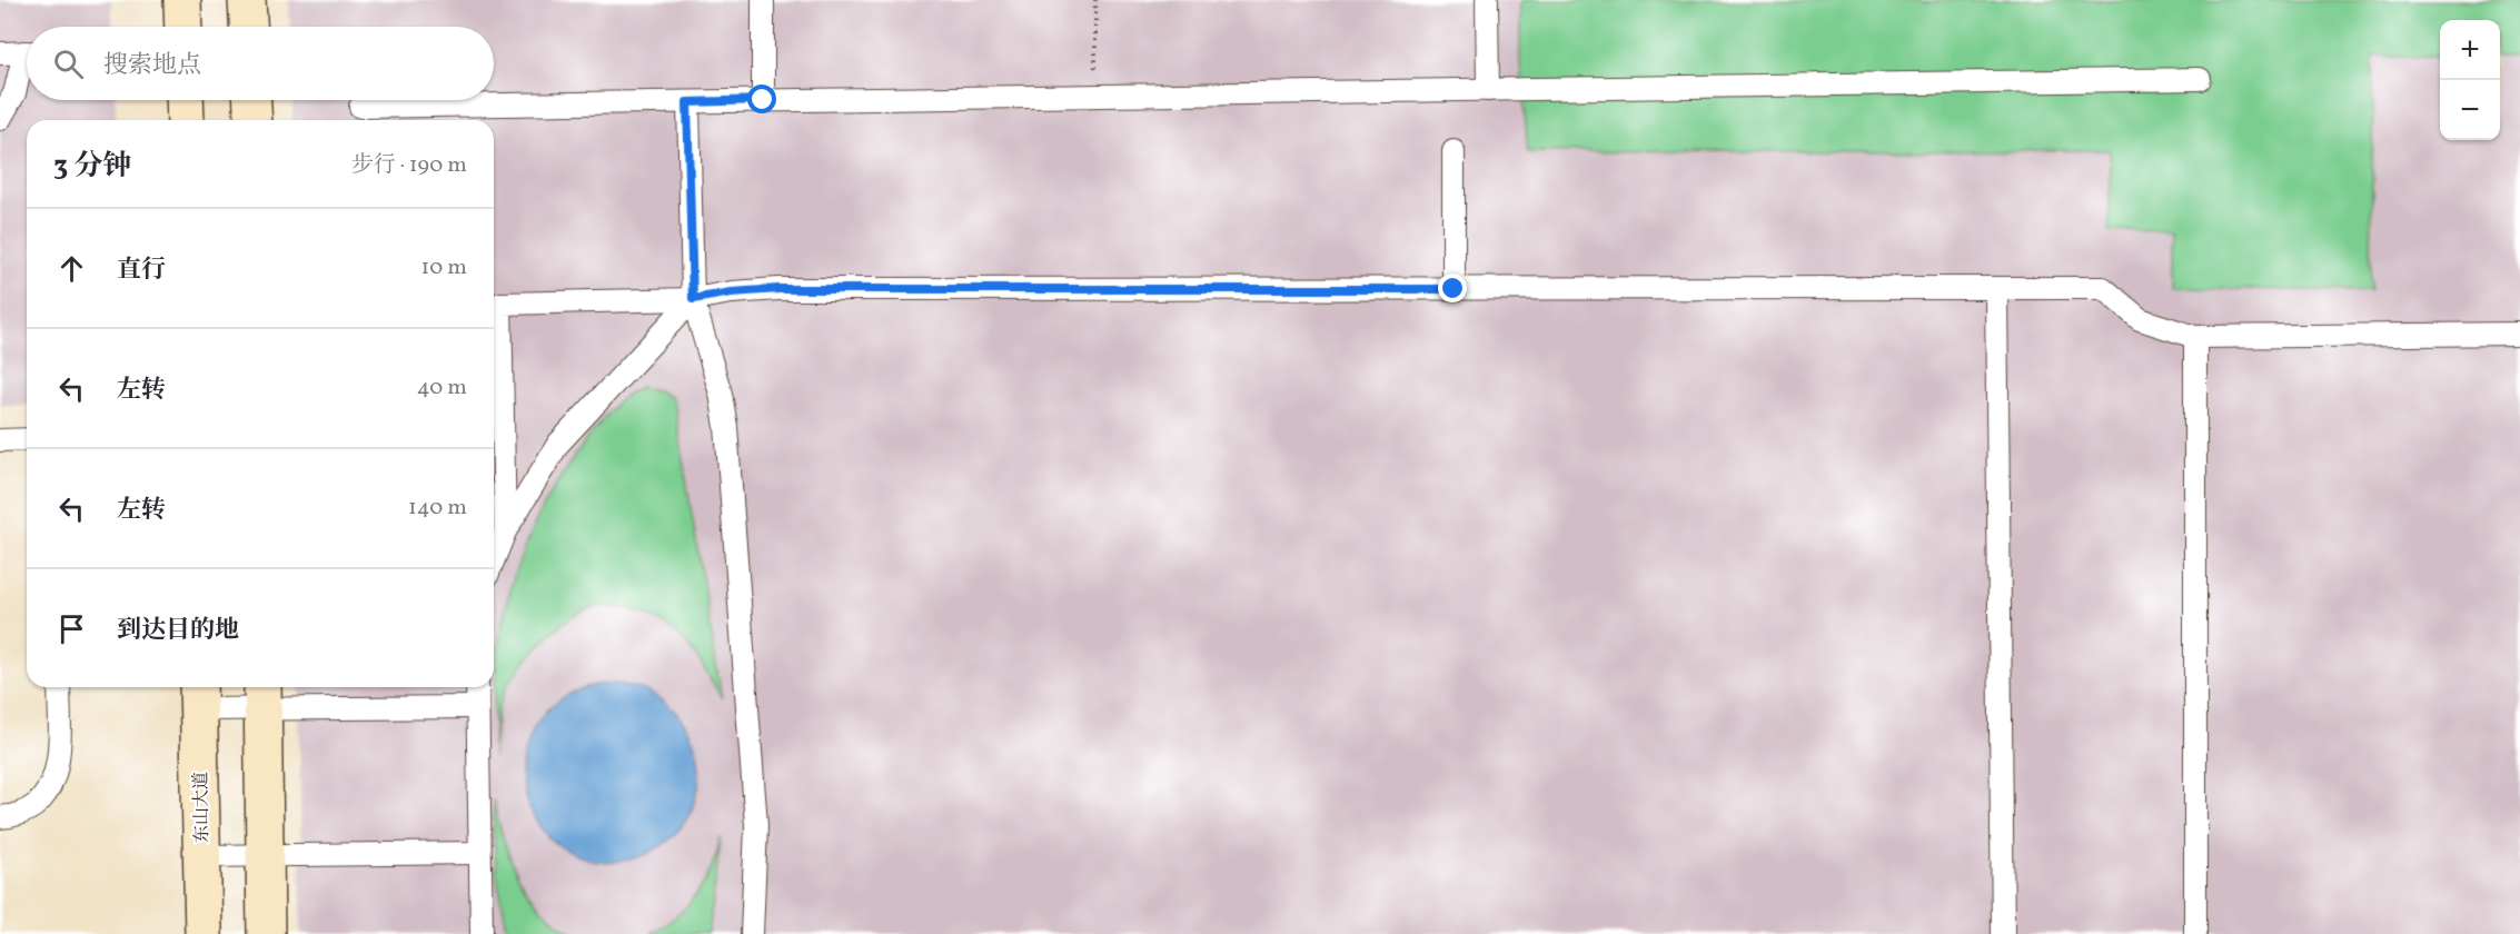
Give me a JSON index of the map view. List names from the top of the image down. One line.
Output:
{"streets":{"main road":["东山大道"]},"page":{"map_buttons":["+","−"],"search":"搜索地点","heading":["3 分钟","步行 · 190 m"],"list":[["直行","10 m"],["左转","40 m"],["左转","140 m"],"到达目的地"]}}
